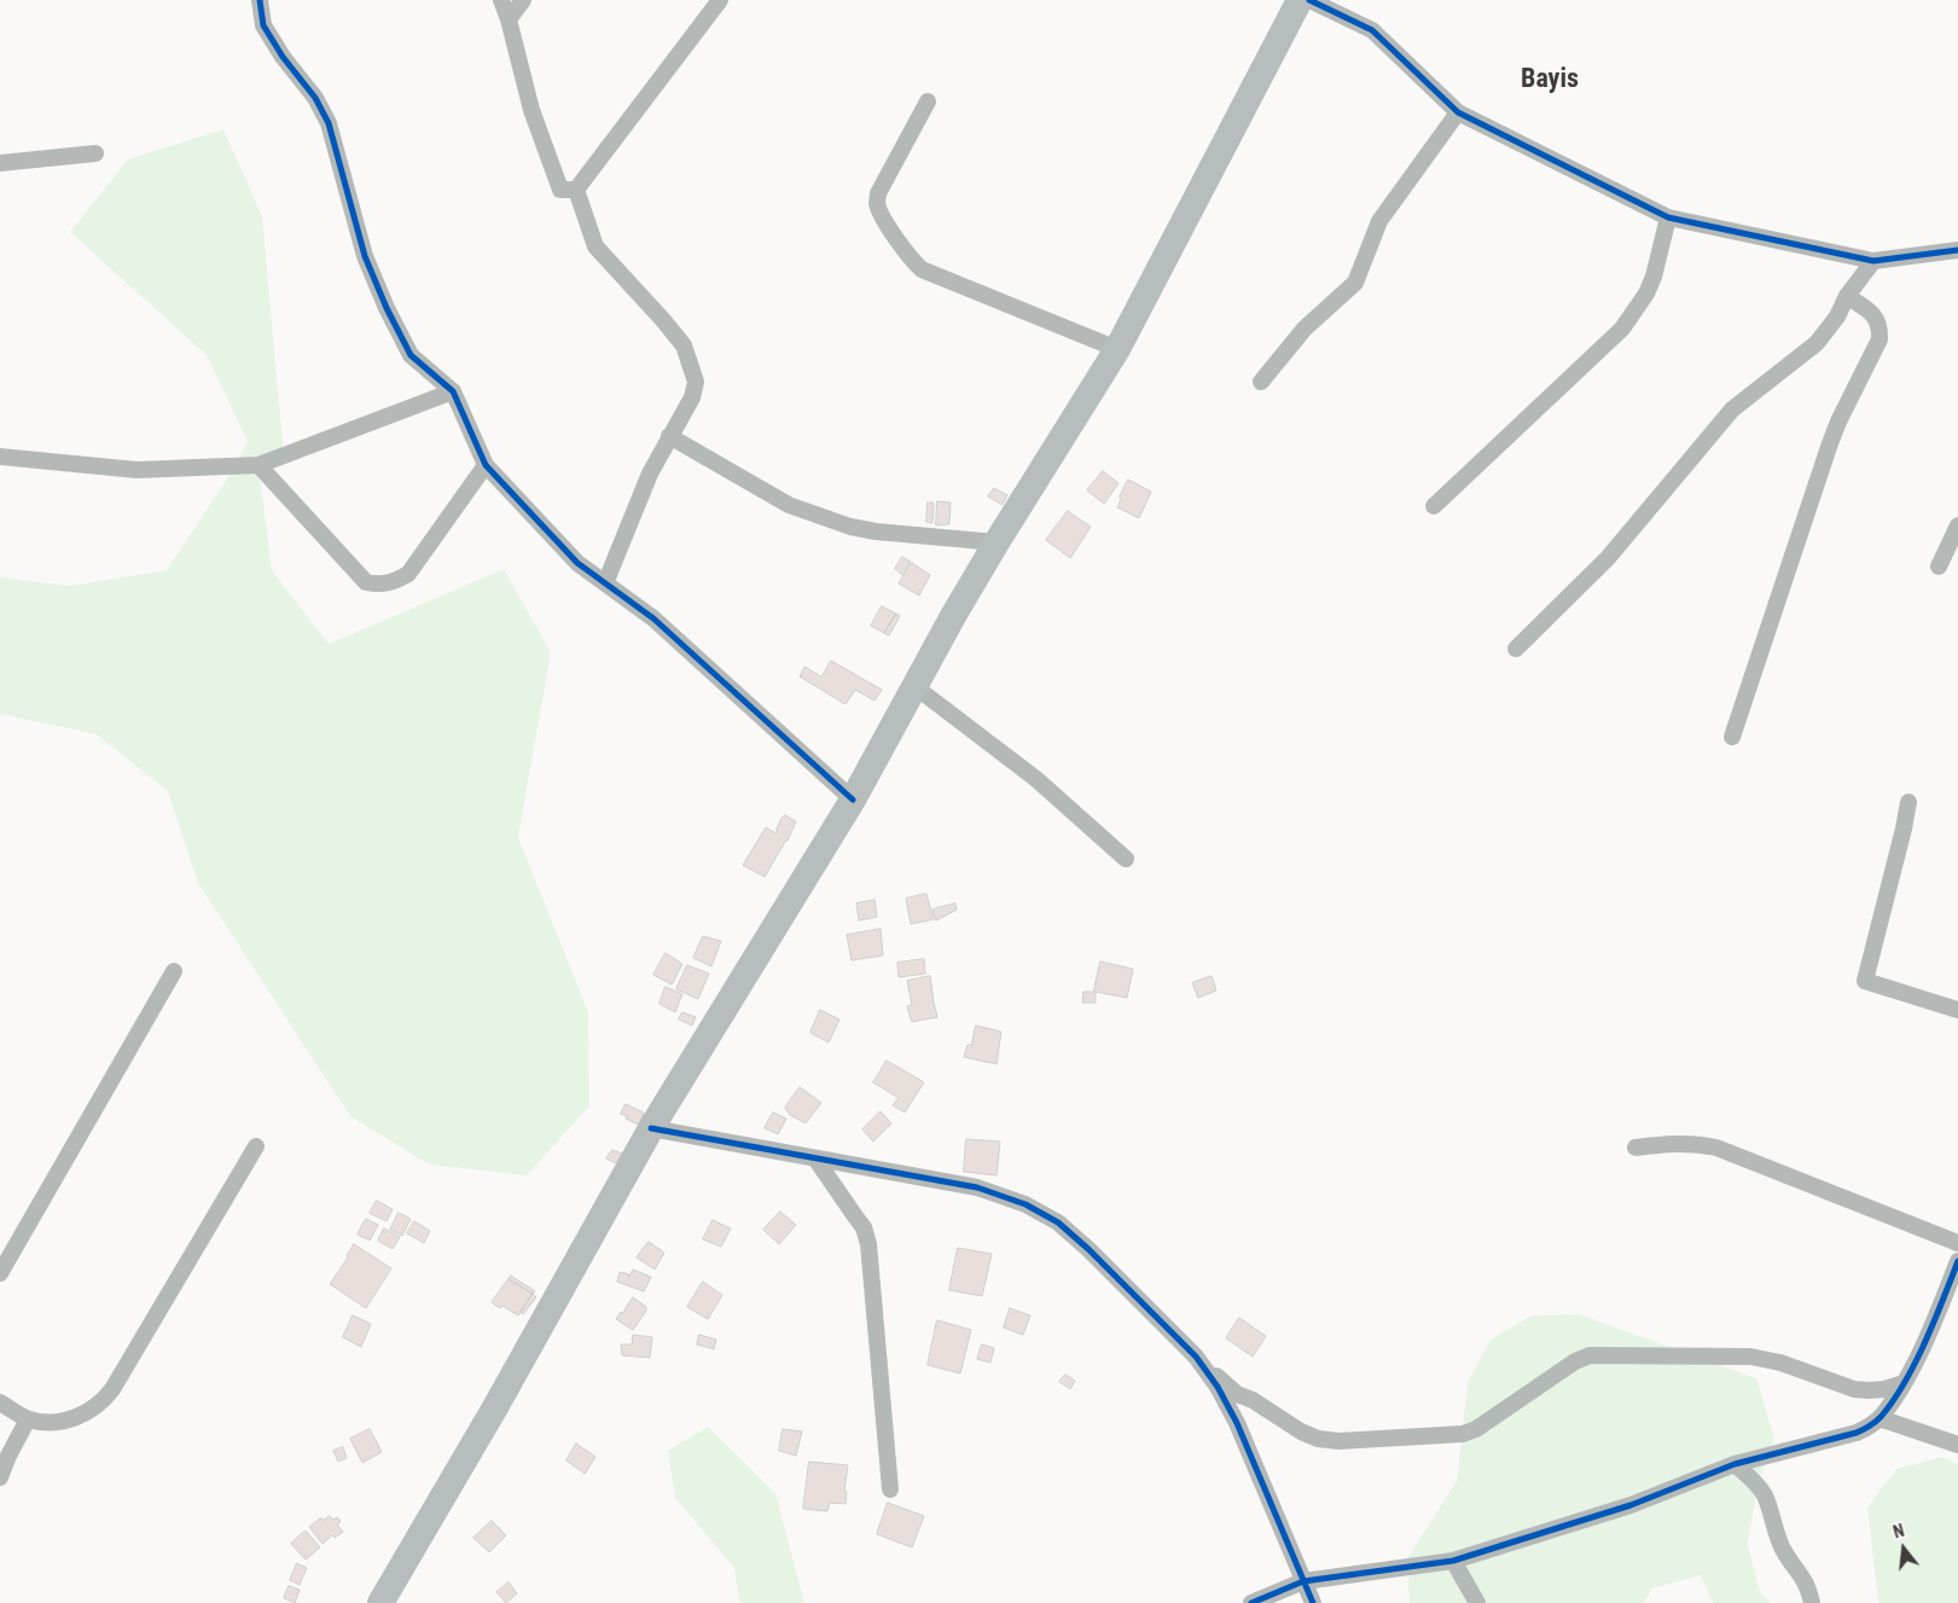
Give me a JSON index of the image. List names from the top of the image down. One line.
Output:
{"districts":["Bayis"],"north":"top"}
